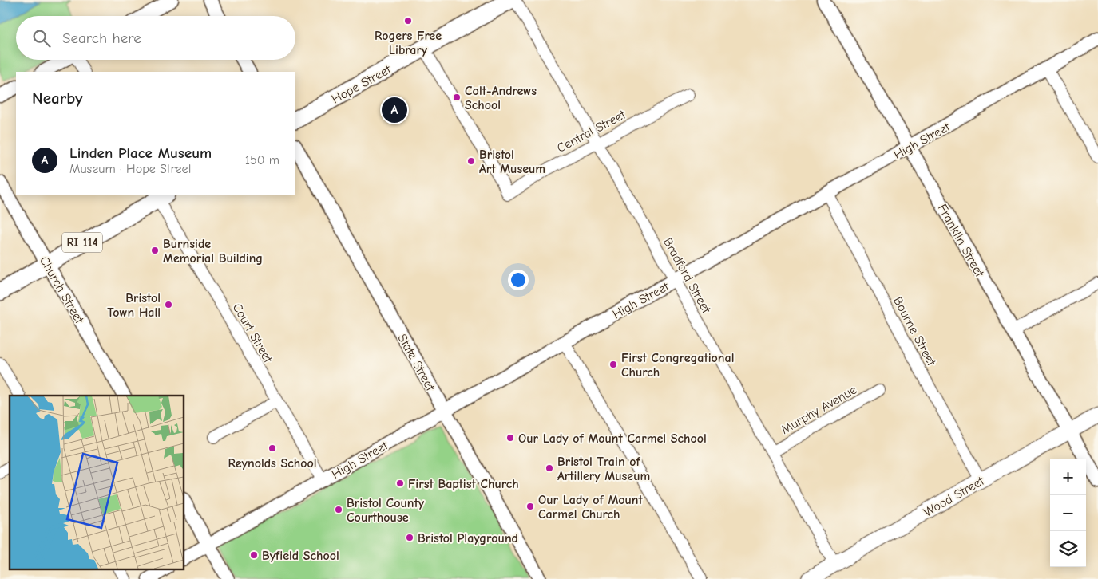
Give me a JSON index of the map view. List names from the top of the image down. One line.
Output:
{"streets":{"main road":["Hope Street","RI 114","Wood Street"],"street":["Central Street","High Street","Franklin Street","Bradford Street","Church Street","Bourne Street","Court Street","State Street","Murphy Avenue"]},"crossings":[["Hope Street","Central Street"],["Central Street","Bradford Street"],["High Street","Franklin Street"],["High Street","Bradford Street"],["High Street","Bourne Street"],["High Street","Court Street"],["High Street","State Street"],["Franklin Street","Wood Street"],["RI 114","Church Street"],["RI 114","Court Street"],["Bradford Street","Murphy Avenue"],["Bradford Street","Wood Street"],["Bourne Street","Wood Street"]],"places":["Rogers Free Library","Colt-Andrews School","Bristol Art Museum","Burnside Memorial Building","Bristol Town Hall","First Congregational Church","Our Lady of Mount Carmel School","Reynolds School","Bristol Train of Artillery Museum","First Baptist Church","Our Lady of Mount Carmel Church","Bristol County Courthouse","Bristol Playground","Byfield School"],"page":{"search":"Search here","heading":"Nearby","pins":"A","list":[{"mark":"A","name":"Linden Place Museum","note":"Museum · Hope Street","value":"150 m"}],"map_buttons":["+","−"]}}
